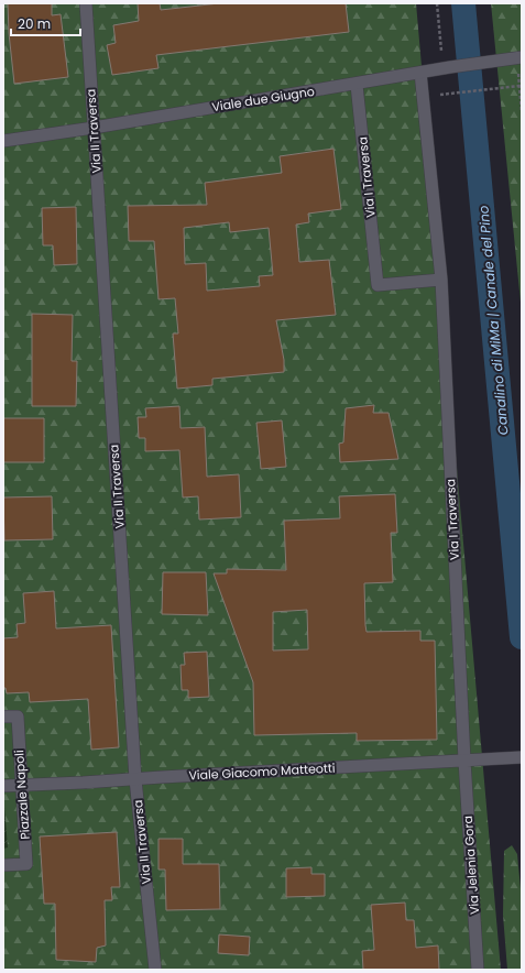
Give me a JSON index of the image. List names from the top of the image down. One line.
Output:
{"streets":{"street":["Viale due Giugno","Via II Traversa","Via I Traversa","Viale Giacomo Matteotti","Piazzale Napoli","Via Jelenia Gora"]},"crossings":[["Viale due Giugno","Via II Traversa"],["Viale due Giugno","Via I Traversa"],["Via II Traversa","Viale Giacomo Matteotti"],["Via I Traversa","Viale Giacomo Matteotti"],["Via I Traversa","Via Jelenia Gora"],["Viale Giacomo Matteotti","Piazzale Napoli"],["Viale Giacomo Matteotti","Via Jelenia Gora"]],"water":["Canalino di MiMa | Canale del Pino"],"scale_bar":"20 m"}
